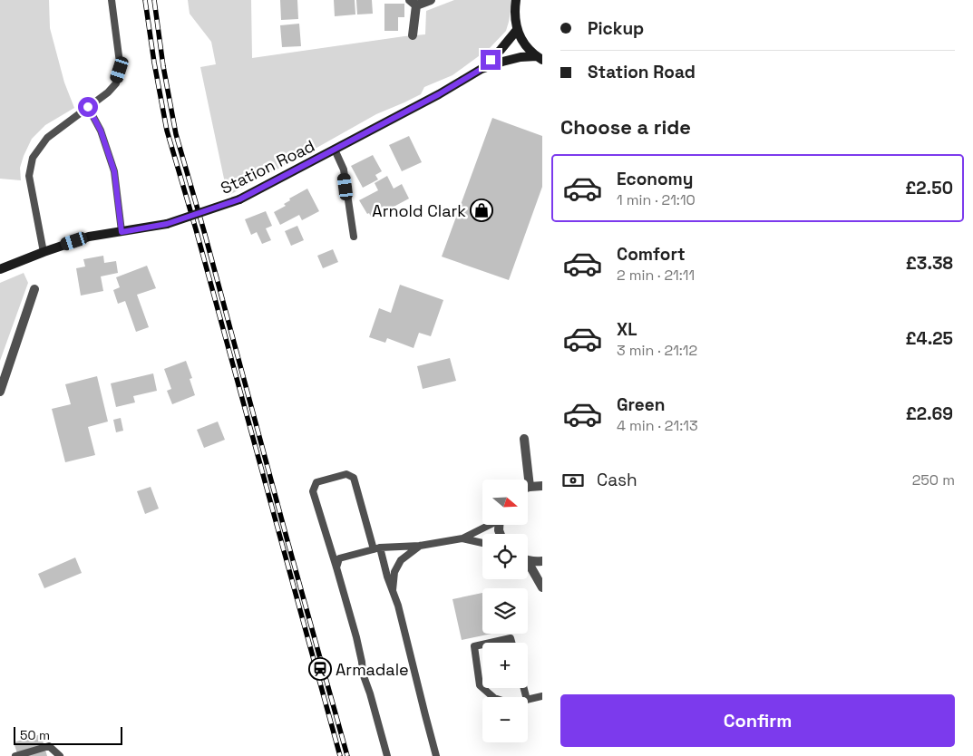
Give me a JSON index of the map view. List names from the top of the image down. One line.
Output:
{"streets":{"main road":["Station Road"]},"places":{"shop":["Arnold Clark"],"station":["Armadale"]},"scale_bar":"50 m","north":"right","page":{"banner":["Pickup","Station Road"],"heading":"Choose a ride","list":[{"name":"Economy","note":"1 min · 21:10","value":"£2.50"},{"name":"Comfort","note":"2 min · 21:11","value":"£3.38"},{"name":"XL","note":"3 min · 21:12","value":"£4.25"},{"name":"Green","note":"4 min · 21:13","value":"£2.69"}],"pay":["Cash","250 m"],"map_buttons":["+","−"],"buttons":"Confirm","scale":"50 m"}}
